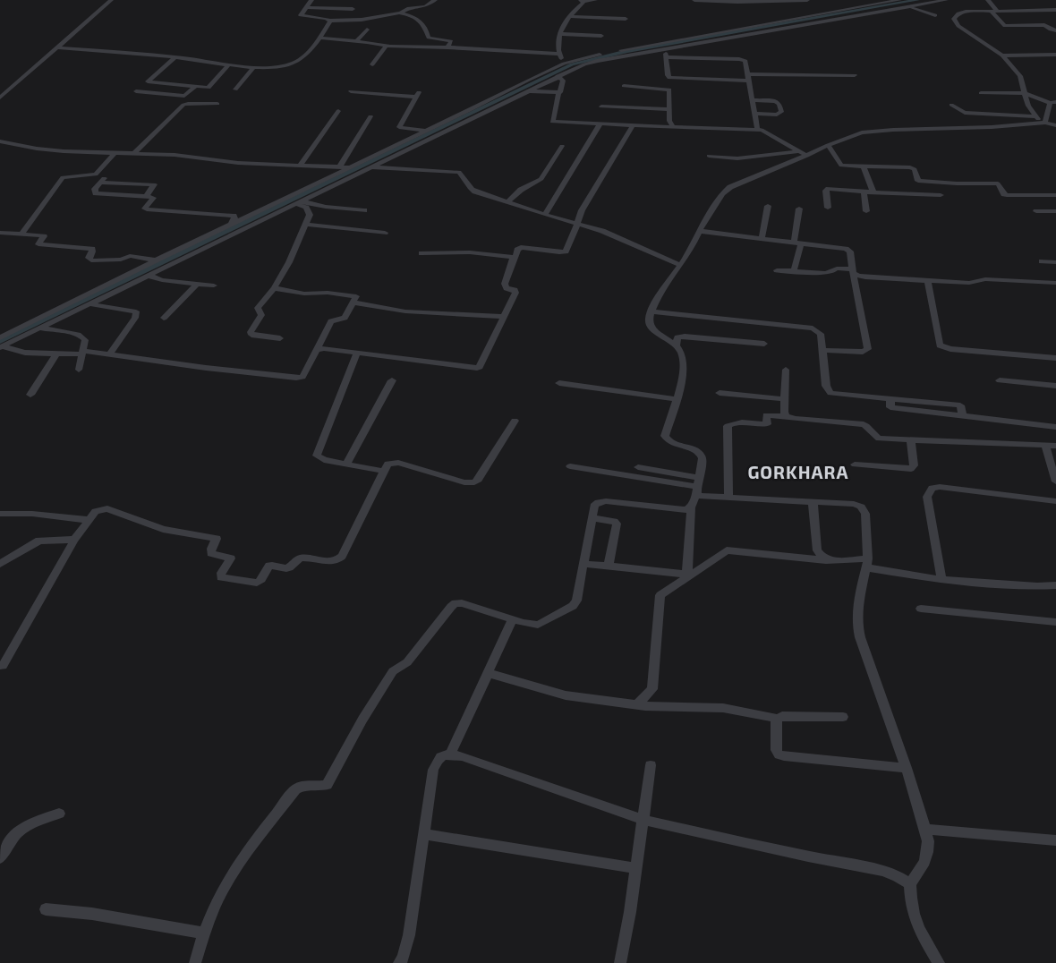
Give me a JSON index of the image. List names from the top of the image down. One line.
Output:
{"districts":["GORKHARA"]}
